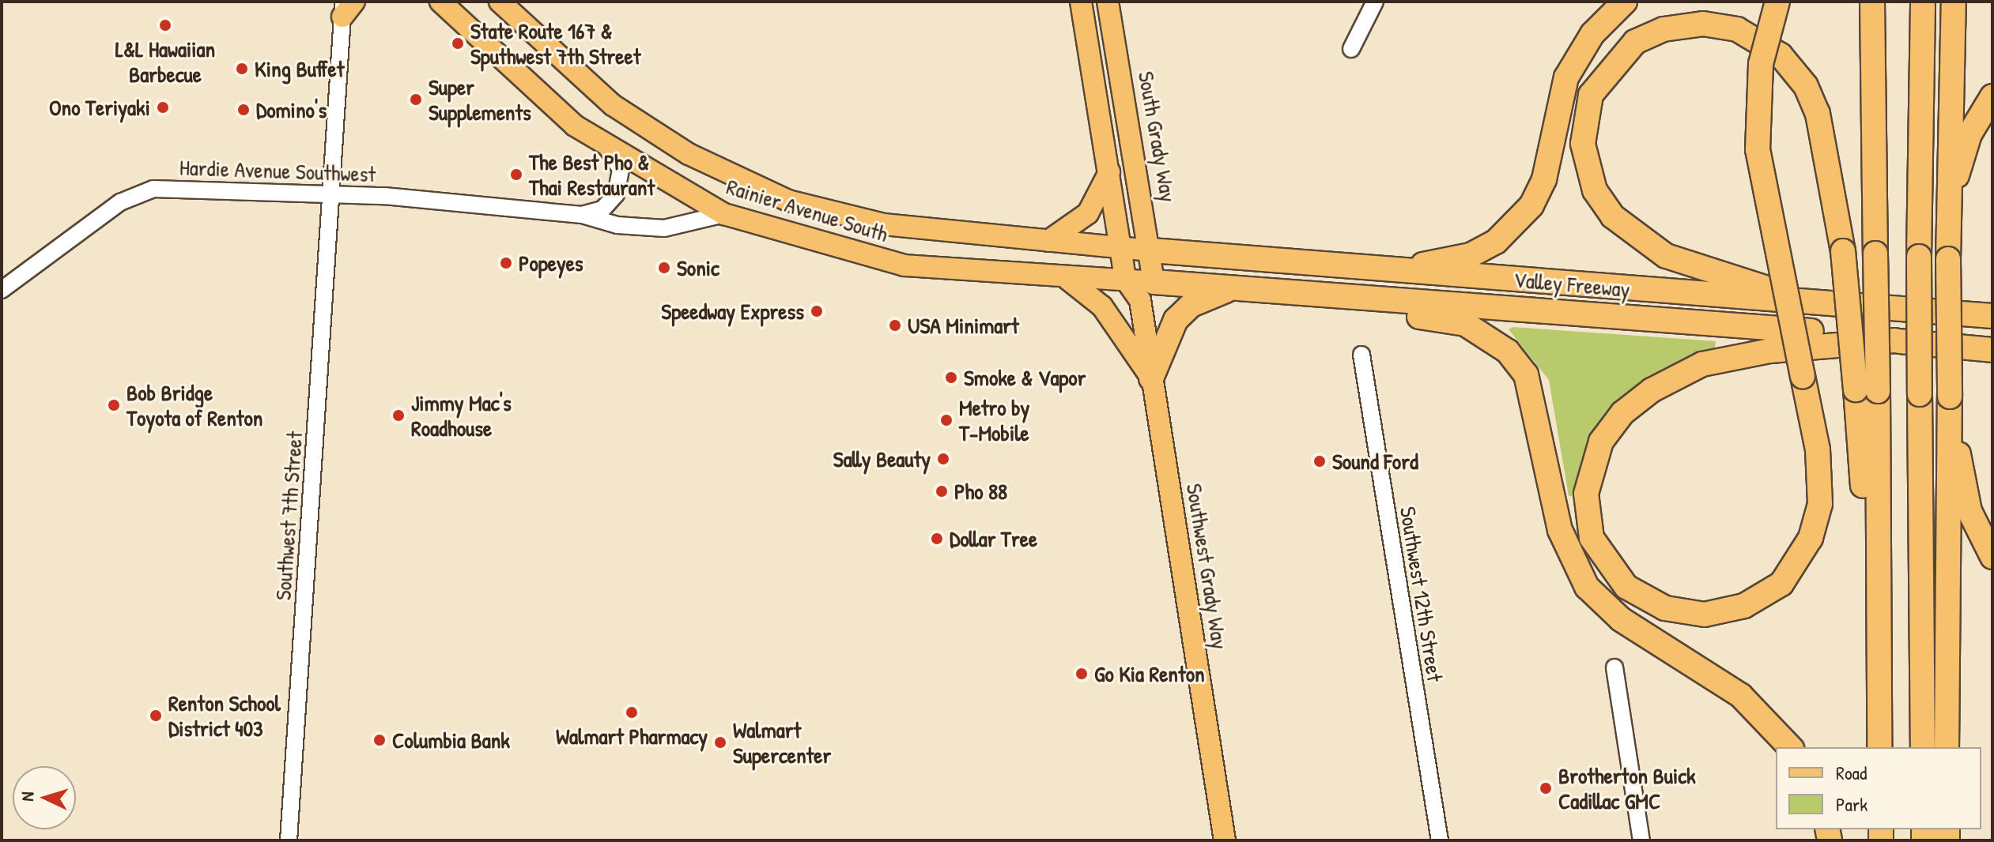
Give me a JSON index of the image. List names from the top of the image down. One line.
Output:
{"streets":{"highway":["Valley Freeway"],"main road":["South Grady Way","Rainier Avenue South","Southwest Grady Way"],"street":["Hardie Avenue Southwest","Southwest 7th Street","Southwest 12th Street"]},"crossings":[["South Grady Way","Rainier Avenue South"],["South Grady Way","Valley Freeway"],["South Grady Way","Southwest Grady Way"],["Hardie Avenue Southwest","Rainier Avenue South"],["Hardie Avenue Southwest","Southwest 7th Street"],["Rainier Avenue South","Valley Freeway"],["Rainier Avenue South","Southwest Grady Way"],["Valley Freeway","Southwest Grady Way"]],"places":["L&L Hawaiian Barbecue","State Route 167 & Sputhwest 7th Street","King Buffet","Super Supplements","Ono Teriyaki","Domino's","The Best Pho & Thai Restaurant","Popeyes","Sonic","Speedway Express","USA Minimart","Smoke & Vapor","Bob Bridge Toyota of Renton","Jimmy Mac's Roadhouse","Metro by T-Mobile","Sally Beauty","Sound Ford","Pho 88","Dollar Tree","Go Kia Renton","Walmart Pharmacy","Renton School District 403","Columbia Bank","Walmart Supercenter","Brotherton Buick Cadillac GMC"],"legend":["Road","Park"],"north":"left"}
